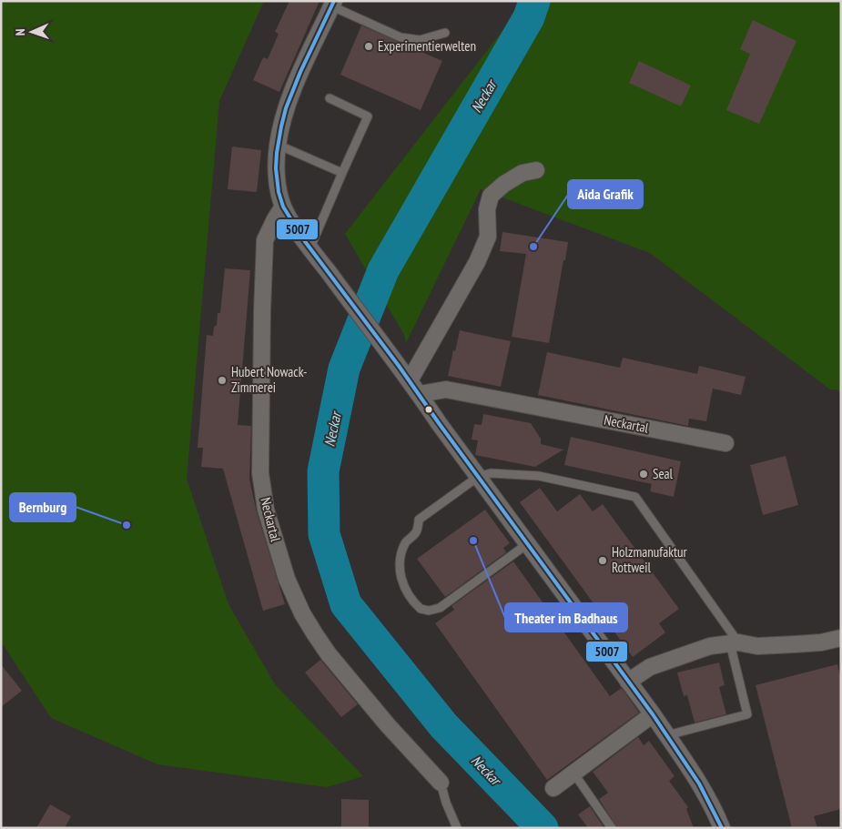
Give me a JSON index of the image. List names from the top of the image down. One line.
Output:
{"streets":{"street":["Neckartal"]},"water":["Neckar"],"places":["Experimentierwelten","Aida Grafik","Hubert Nowack- Zimmerei","Seal","Bernburg","Theater im Badhaus","Holzmanufaktur Rottweil"],"lines":["transit line 5007"],"north":"left"}
